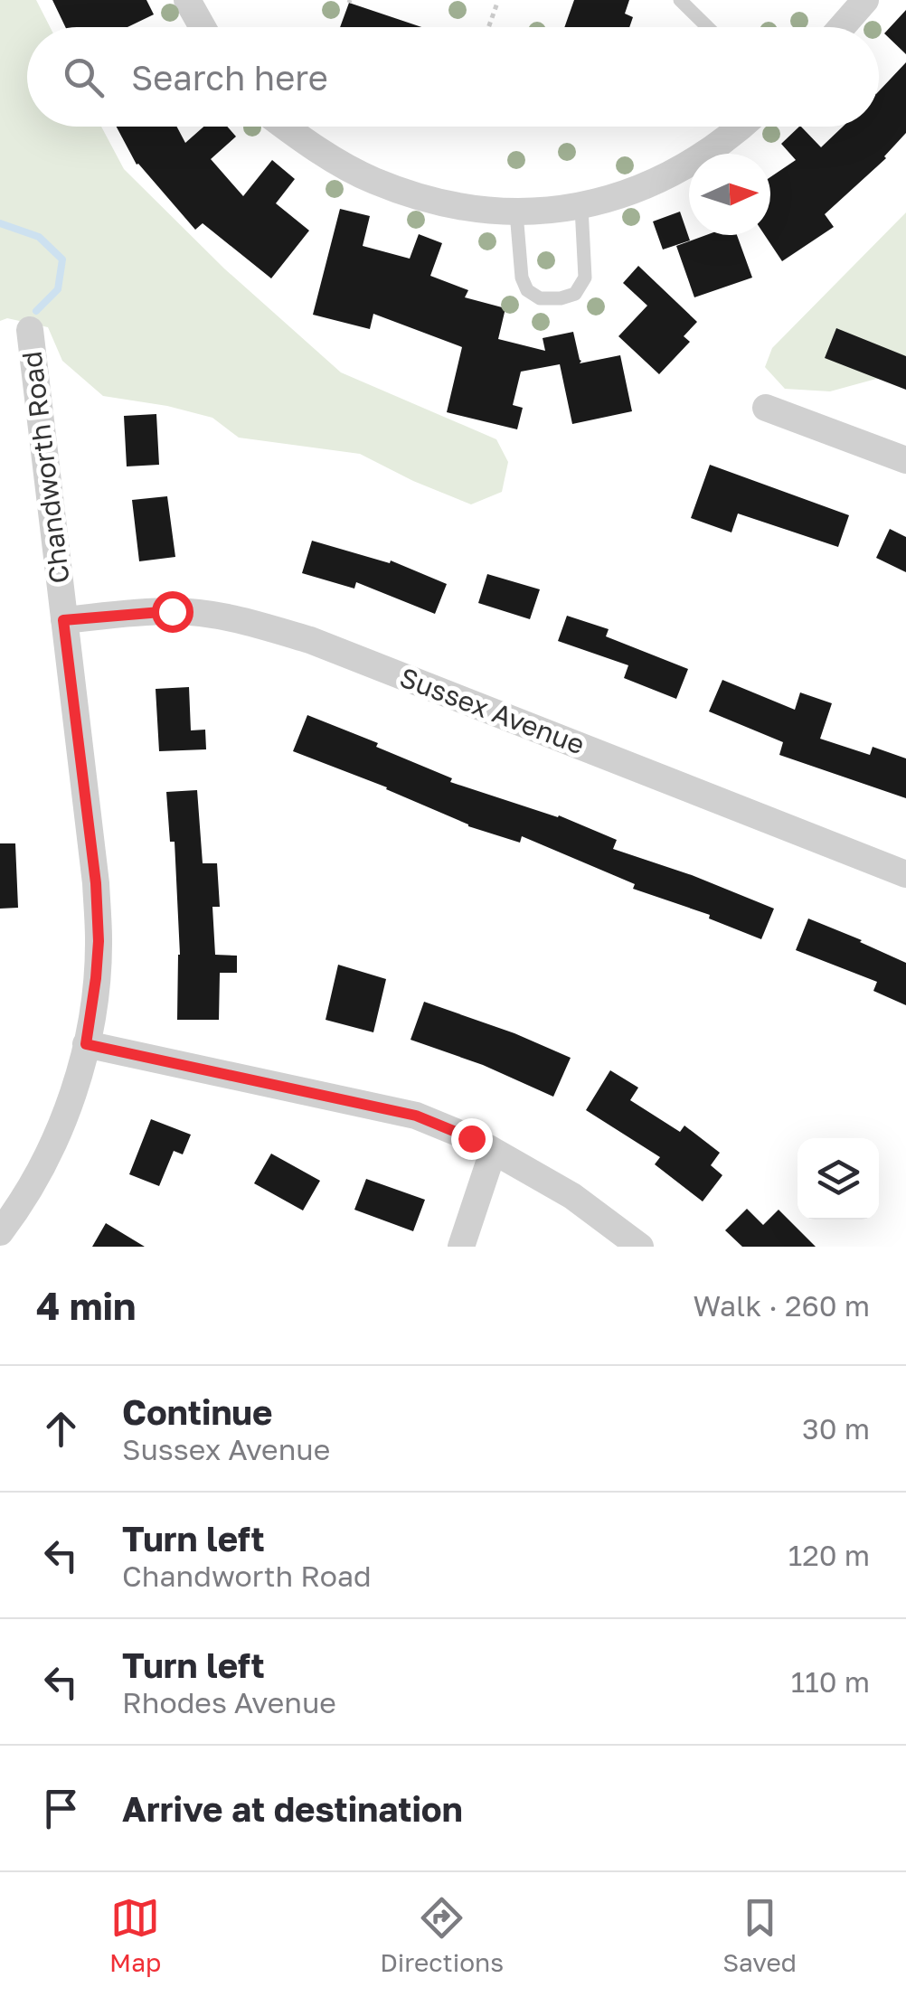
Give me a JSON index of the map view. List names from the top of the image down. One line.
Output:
{"streets":{"street":["Chandworth Road","Sussex Avenue"]},"crossings":[["Chandworth Road","Sussex Avenue"]],"north":"right","page":{"search":"Search here","heading":["4 min","Walk · 260 m"],"list":[["Continue","Sussex Avenue","30 m"],["Turn left","Chandworth Road","120 m"],["Turn left","Rhodes Avenue","110 m"],"Arrive at destination"],"nav":["Map","Directions","Saved"]}}
